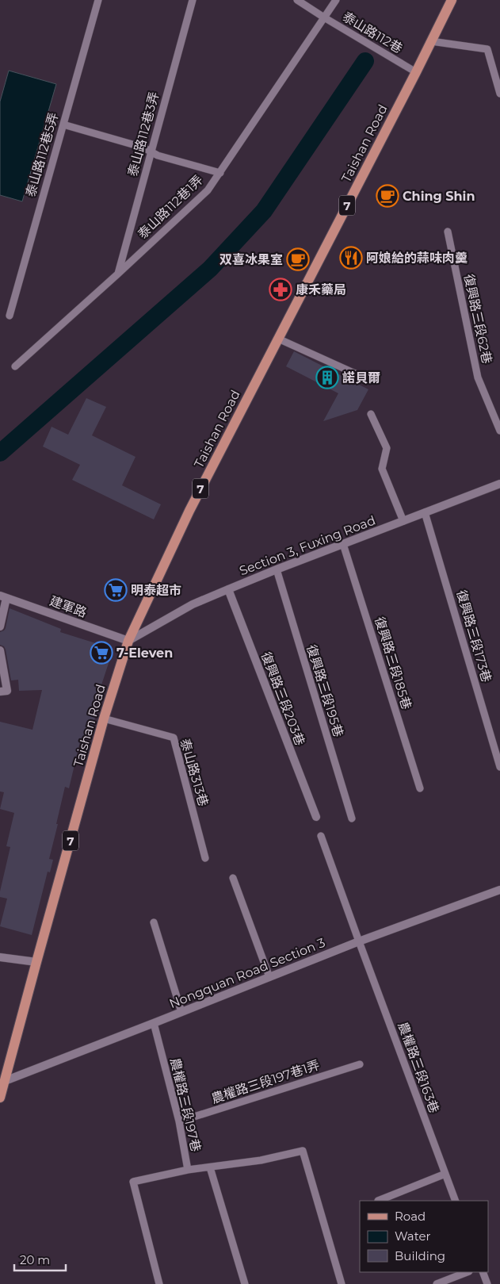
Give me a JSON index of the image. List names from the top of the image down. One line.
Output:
{"streets":{"main road":["Taishan Road","7"],"street":["Section 3, Fuxing Road","建軍路","復興路三段203巷","Nongquan Road Section 3"],"lane":["泰山路112巷","泰山路112巷3弄","泰山路112巷5弄","泰山路112巷1弄","復興路三段62巷","復興路三段173巷","復興路三段185巷","復興路三段195巷","泰山路313巷","農權路三段163巷","農權路三段197巷1弄","農權路三段197巷"]},"crossings":[["泰山路112巷","Taishan Road"],["泰山路112巷","泰山路112巷1弄"],["泰山路112巷3弄","泰山路112巷1弄"],["Taishan Road","Section 3, Fuxing Road"],["Taishan Road","建軍路"],["Taishan Road","泰山路313巷"],["Taishan Road","Nongquan Road Section 3"],["Section 3, Fuxing Road","建軍路"],["Section 3, Fuxing Road","復興路三段173巷"],["Section 3, Fuxing Road","復興路三段185巷"],["Section 3, Fuxing Road","復興路三段195巷"],["Section 3, Fuxing Road","復興路三段203巷"],["Nongquan Road Section 3","農權路三段163巷"],["Nongquan Road Section 3","農權路三段197巷"],["農權路三段197巷1弄","農權路三段197巷"]],"places":{"cafe":["Ching Shin","双喜冰果室"],"restaurant":["阿娘給的蒜味肉羹"],"pharmacy":["康禾藥局"],"building":["諾貝爾"],"supermarket":["明泰超市","7-Eleven"]},"legend":["Road","Water","Building"],"scale_bar":"20 m"}
